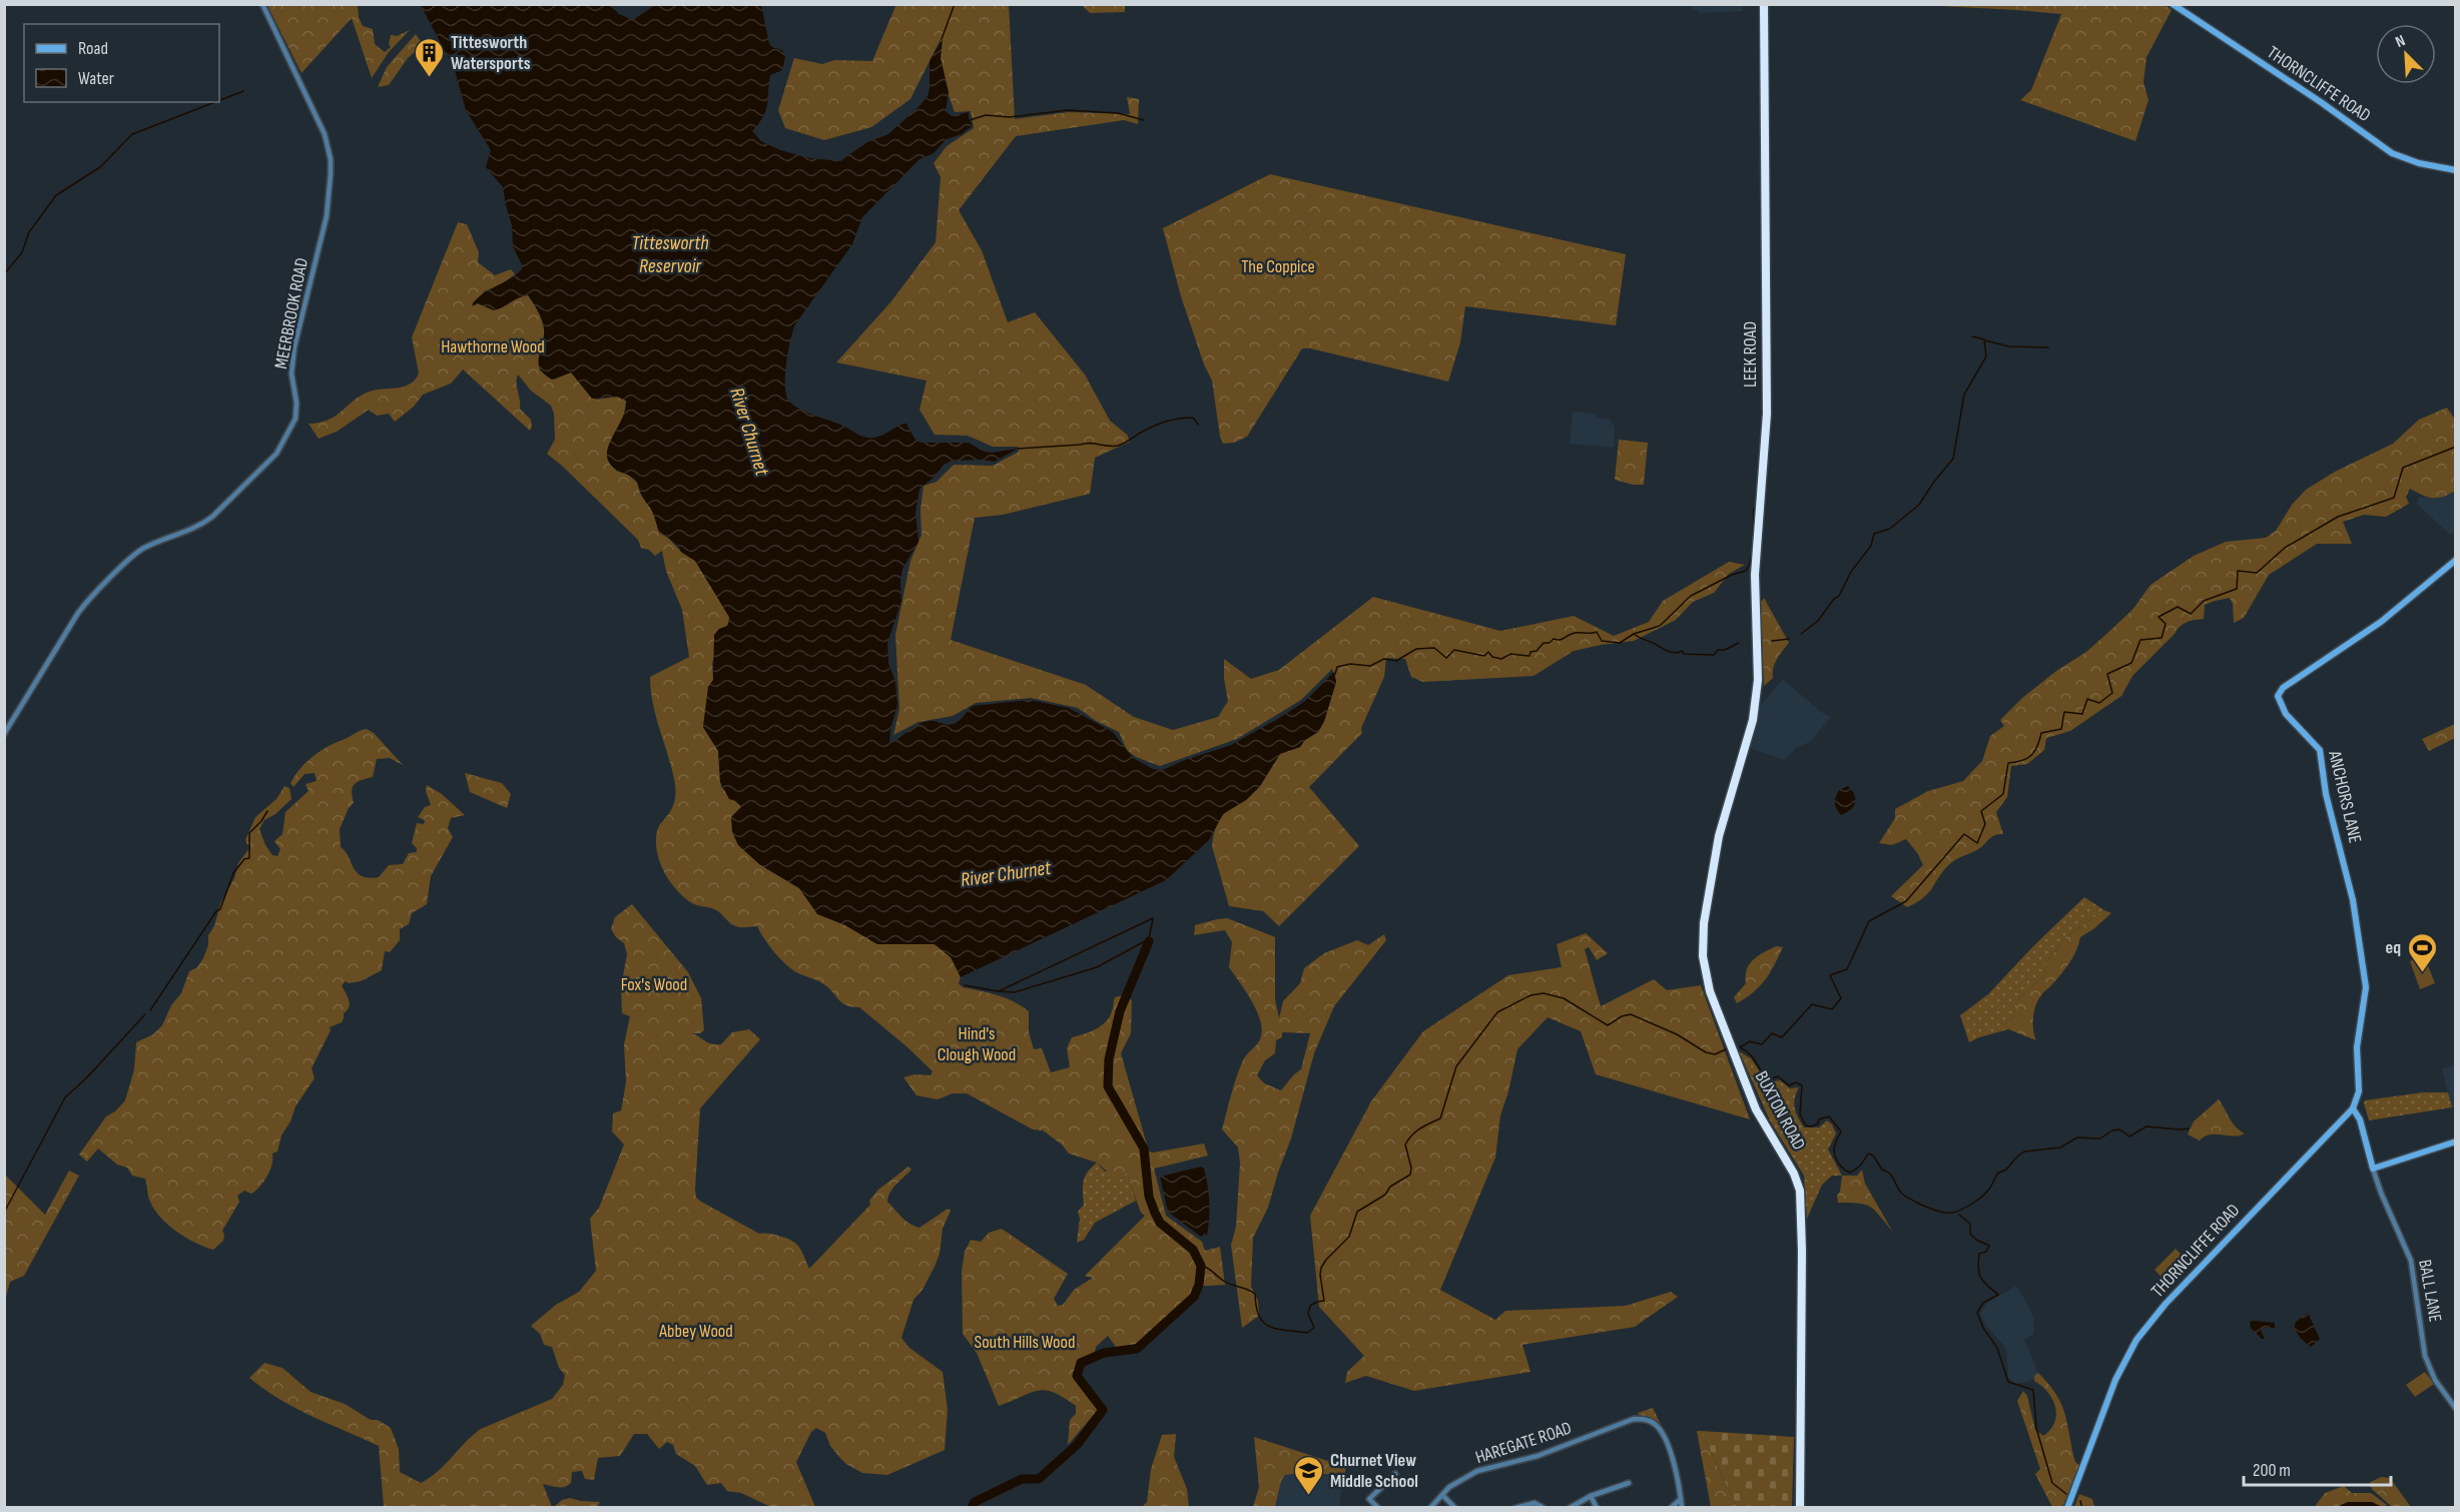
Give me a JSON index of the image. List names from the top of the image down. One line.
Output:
{"streets":{"highway":["LEEK ROAD","BUXTON ROAD"],"street":["THORNCLIFFE ROAD","MEERBROOK ROAD","ANCHORS LANE","BALL LANE","HAREGATE ROAD"]},"crossings":[["THORNCLIFFE ROAD","ANCHORS LANE"],["THORNCLIFFE ROAD","BALL LANE"],["LEEK ROAD","BUXTON ROAD"],["ANCHORS LANE","BALL LANE"]],"water":["Tittesworth Reservoir","River Churnet"],"parks":["The Coppice","Hawthorne Wood","Fox's Wood","Hind's Clough Wood","Abbey Wood","South Hills Wood"],"places":{"building":["Tittesworth Watersports"],"sports":["eq"],"school or university":["Churnet View Middle School"]},"legend":["Road","Water"],"scale_bar":"200 m","north":"top left"}
